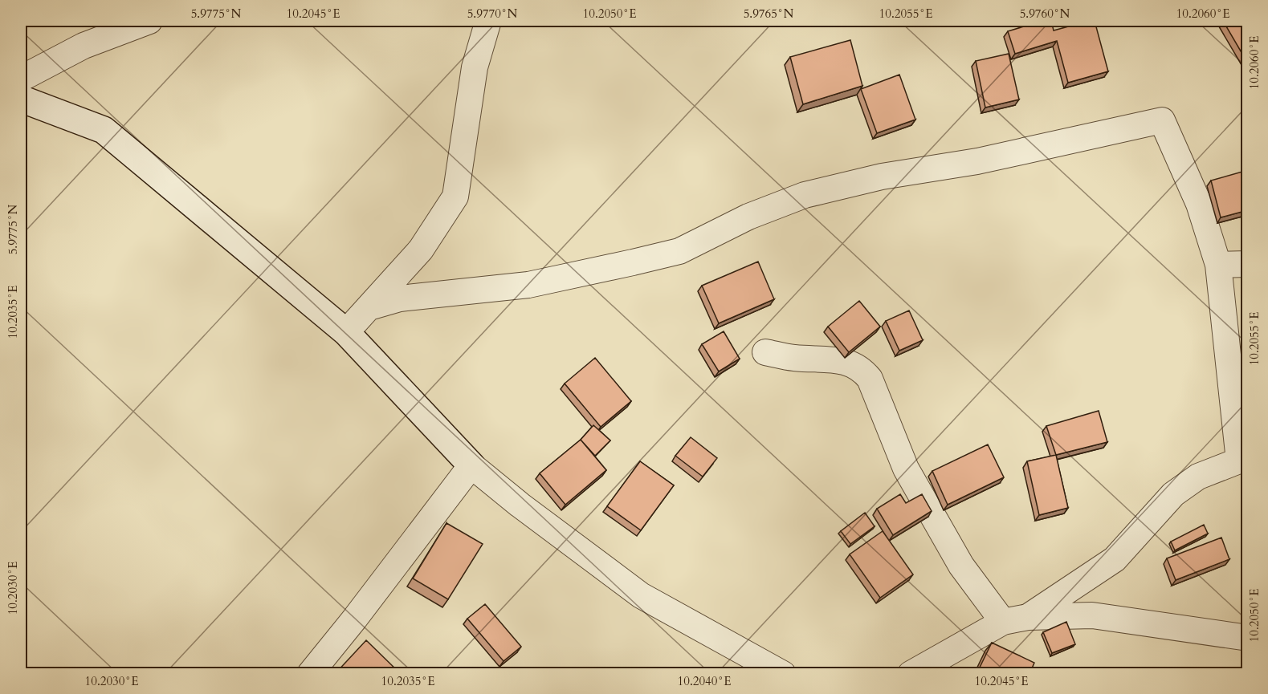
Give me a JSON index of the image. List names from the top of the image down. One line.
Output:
{"coordinates":["5.9775°N","10.2045°E","5.9770°N","10.2050°E","5.9765°N","10.2055°E","5.9760°N","10.2060°E","10.2035°E","10.2030°E","10.2040°E"]}
